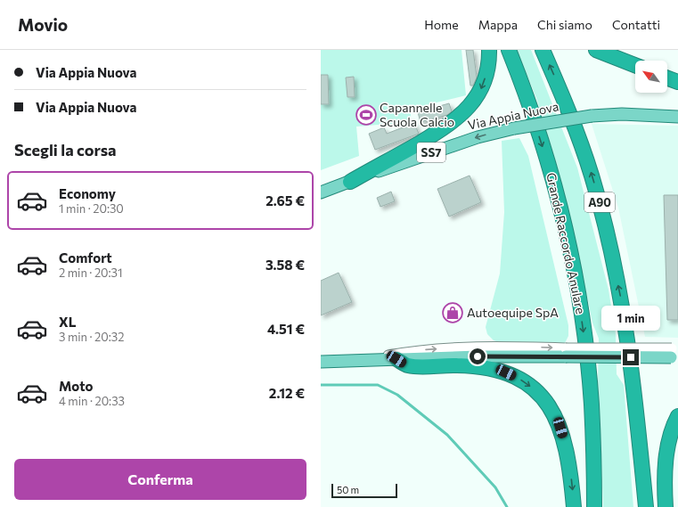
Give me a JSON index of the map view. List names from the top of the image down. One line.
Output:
{"streets":{"highway":["A90","Grande Raccordo Anulare"],"main road":["Via Appia Nuova","SS7"]},"one_way":["Via Appia Nuova"],"places":{"sports":["Capannelle Scuola Calcio"],"shop":["Autoequipe SpA"]},"scale_bar":"50 m","north":"top left","page":{"header":"Movio","nav":["Home","Mappa","Chi siamo","Contatti"],"banner":["Via Appia Nuova","Via Appia Nuova"],"heading":"Scegli la corsa","list":[{"name":"Economy","note":"1 min · 20:30","value":"2.65 €"},{"name":"Comfort","note":"2 min · 20:31","value":"3.58 €"},{"name":"XL","note":"3 min · 20:32","value":"4.51 €"},{"name":"Moto","note":"4 min · 20:33","value":"2.12 €"}],"bubble":"1 min","buttons":"Conferma","scale":"50 m"}}
